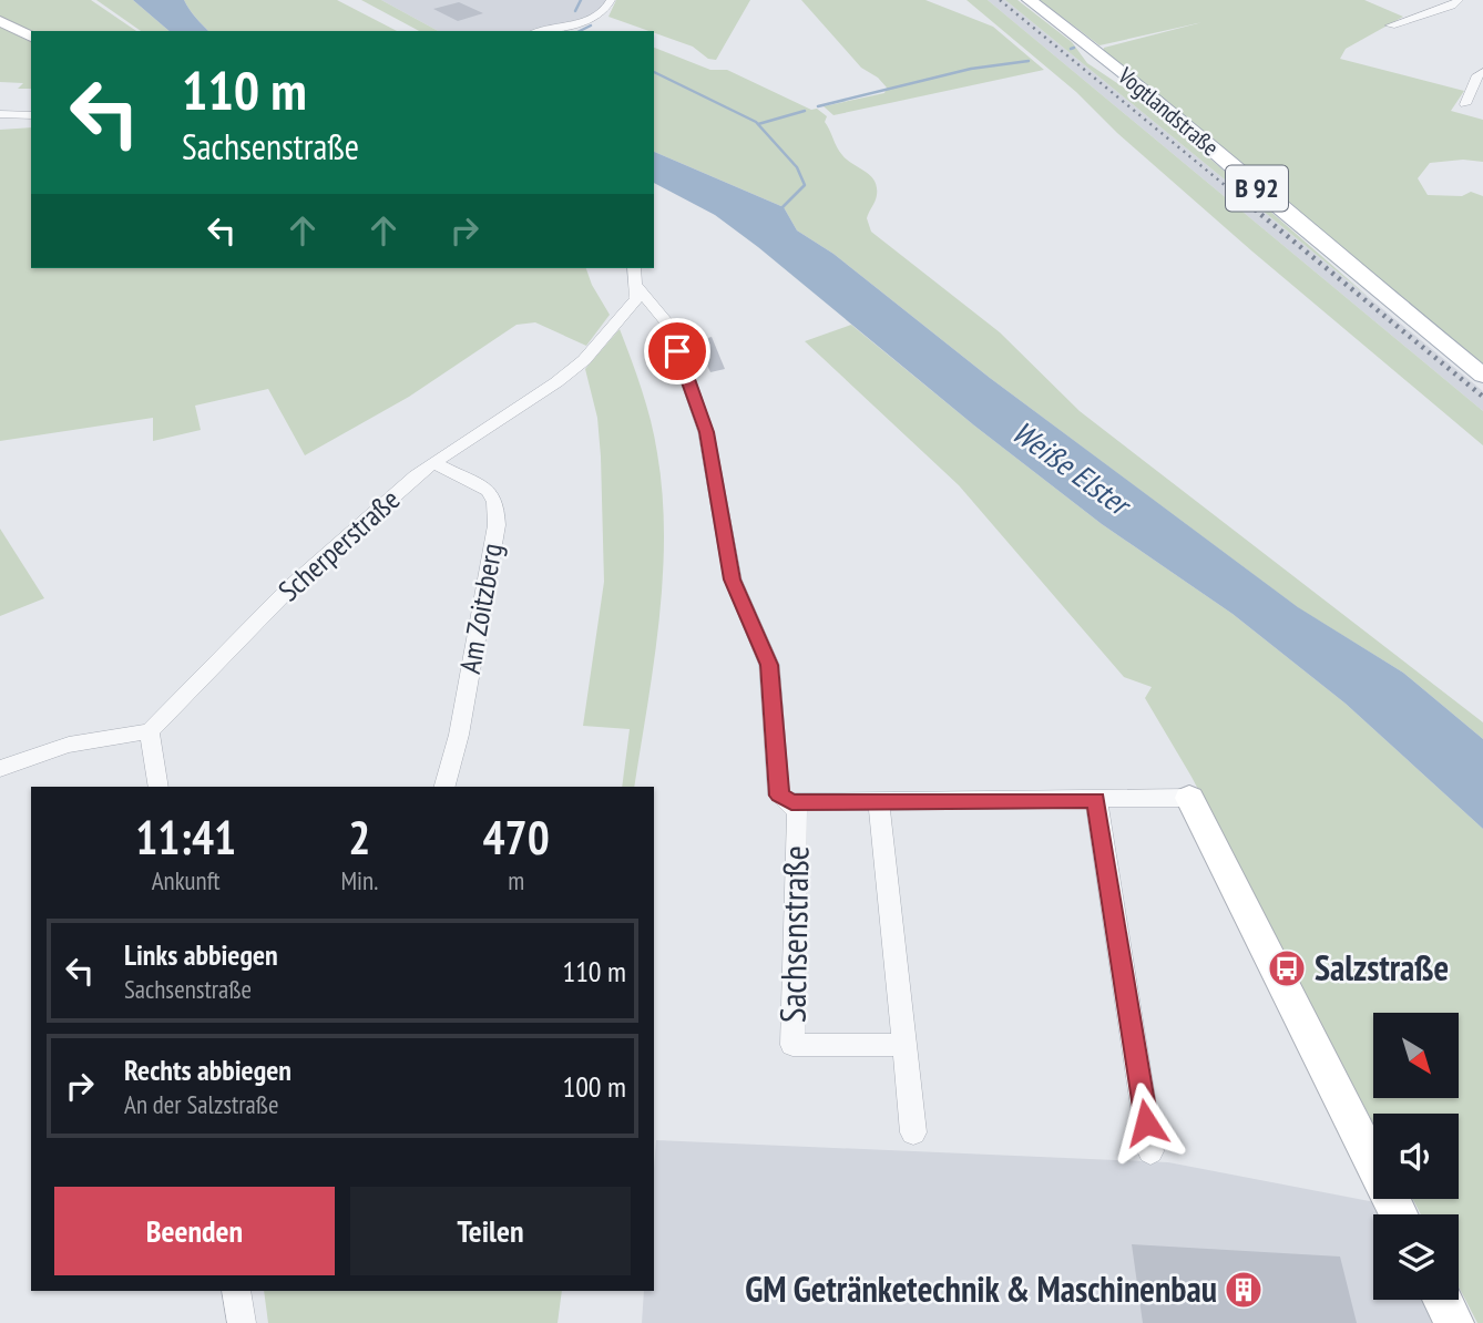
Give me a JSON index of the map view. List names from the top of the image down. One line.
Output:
{"streets":{"main road":["Vogtlandstraße","B 92"],"street":["Scherperstraße","Am Zoitzberg","Sachsenstraße"]},"crossings":[["Scherperstraße","Am Zoitzberg"]],"water":["Weiße Elster"],"places":{"bus stop":["Salzstraße"],"building":["GM Getränketechnik & Maschinenbau"]},"north":"bottom right","page":{"turn":["110 m","Sachsenstraße"],"eta":["11:41","Ankunft","2","Min.","470","m"],"list":[{"name":"Links abbiegen","note":"Sachsenstraße","value":"110 m"},{"name":"Rechts abbiegen","note":"An der Salzstraße","value":"100 m"}],"buttons":["Beenden","Teilen"]}}
